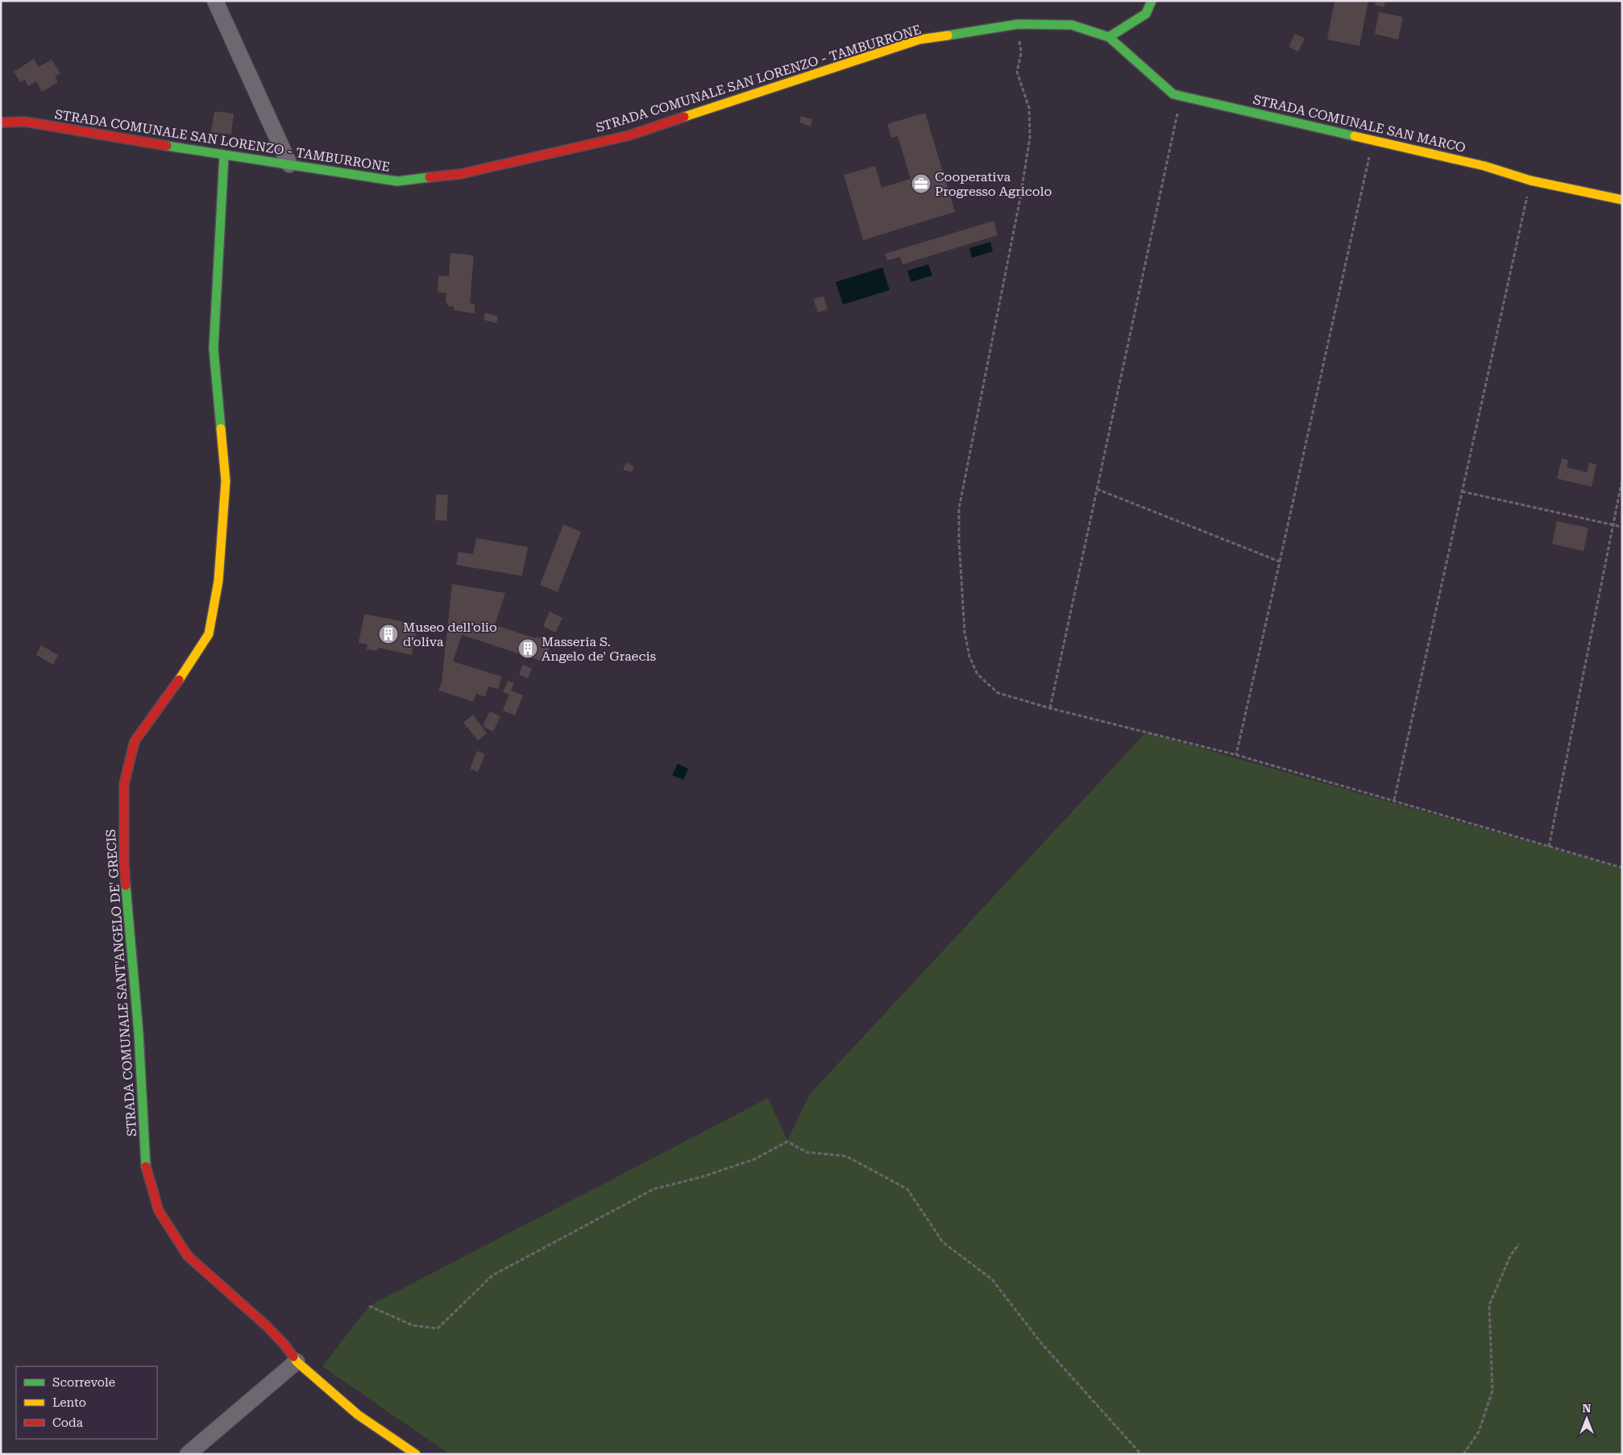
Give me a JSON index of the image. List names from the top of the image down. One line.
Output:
{"streets":{"street":["STRADA COMUNALE SAN LORENZO - TAMBURRONE","STRADA COMUNALE SAN MARCO","STRADA COMUNALE SANT'ANGELO DE' GRECIS"]},"crossings":[["STRADA COMUNALE SAN LORENZO - TAMBURRONE","STRADA COMUNALE SAN MARCO"],["STRADA COMUNALE SAN LORENZO - TAMBURRONE","STRADA COMUNALE SANT'ANGELO DE' GRECIS"]],"places":{"office":["Cooperativa Progresso Agricolo"],"building":["Museo dell'olio d'oliva","Masseria S. Angelo de' Graecis"]},"legend":["Scorrevole","Lento","Coda"],"north":"top"}
